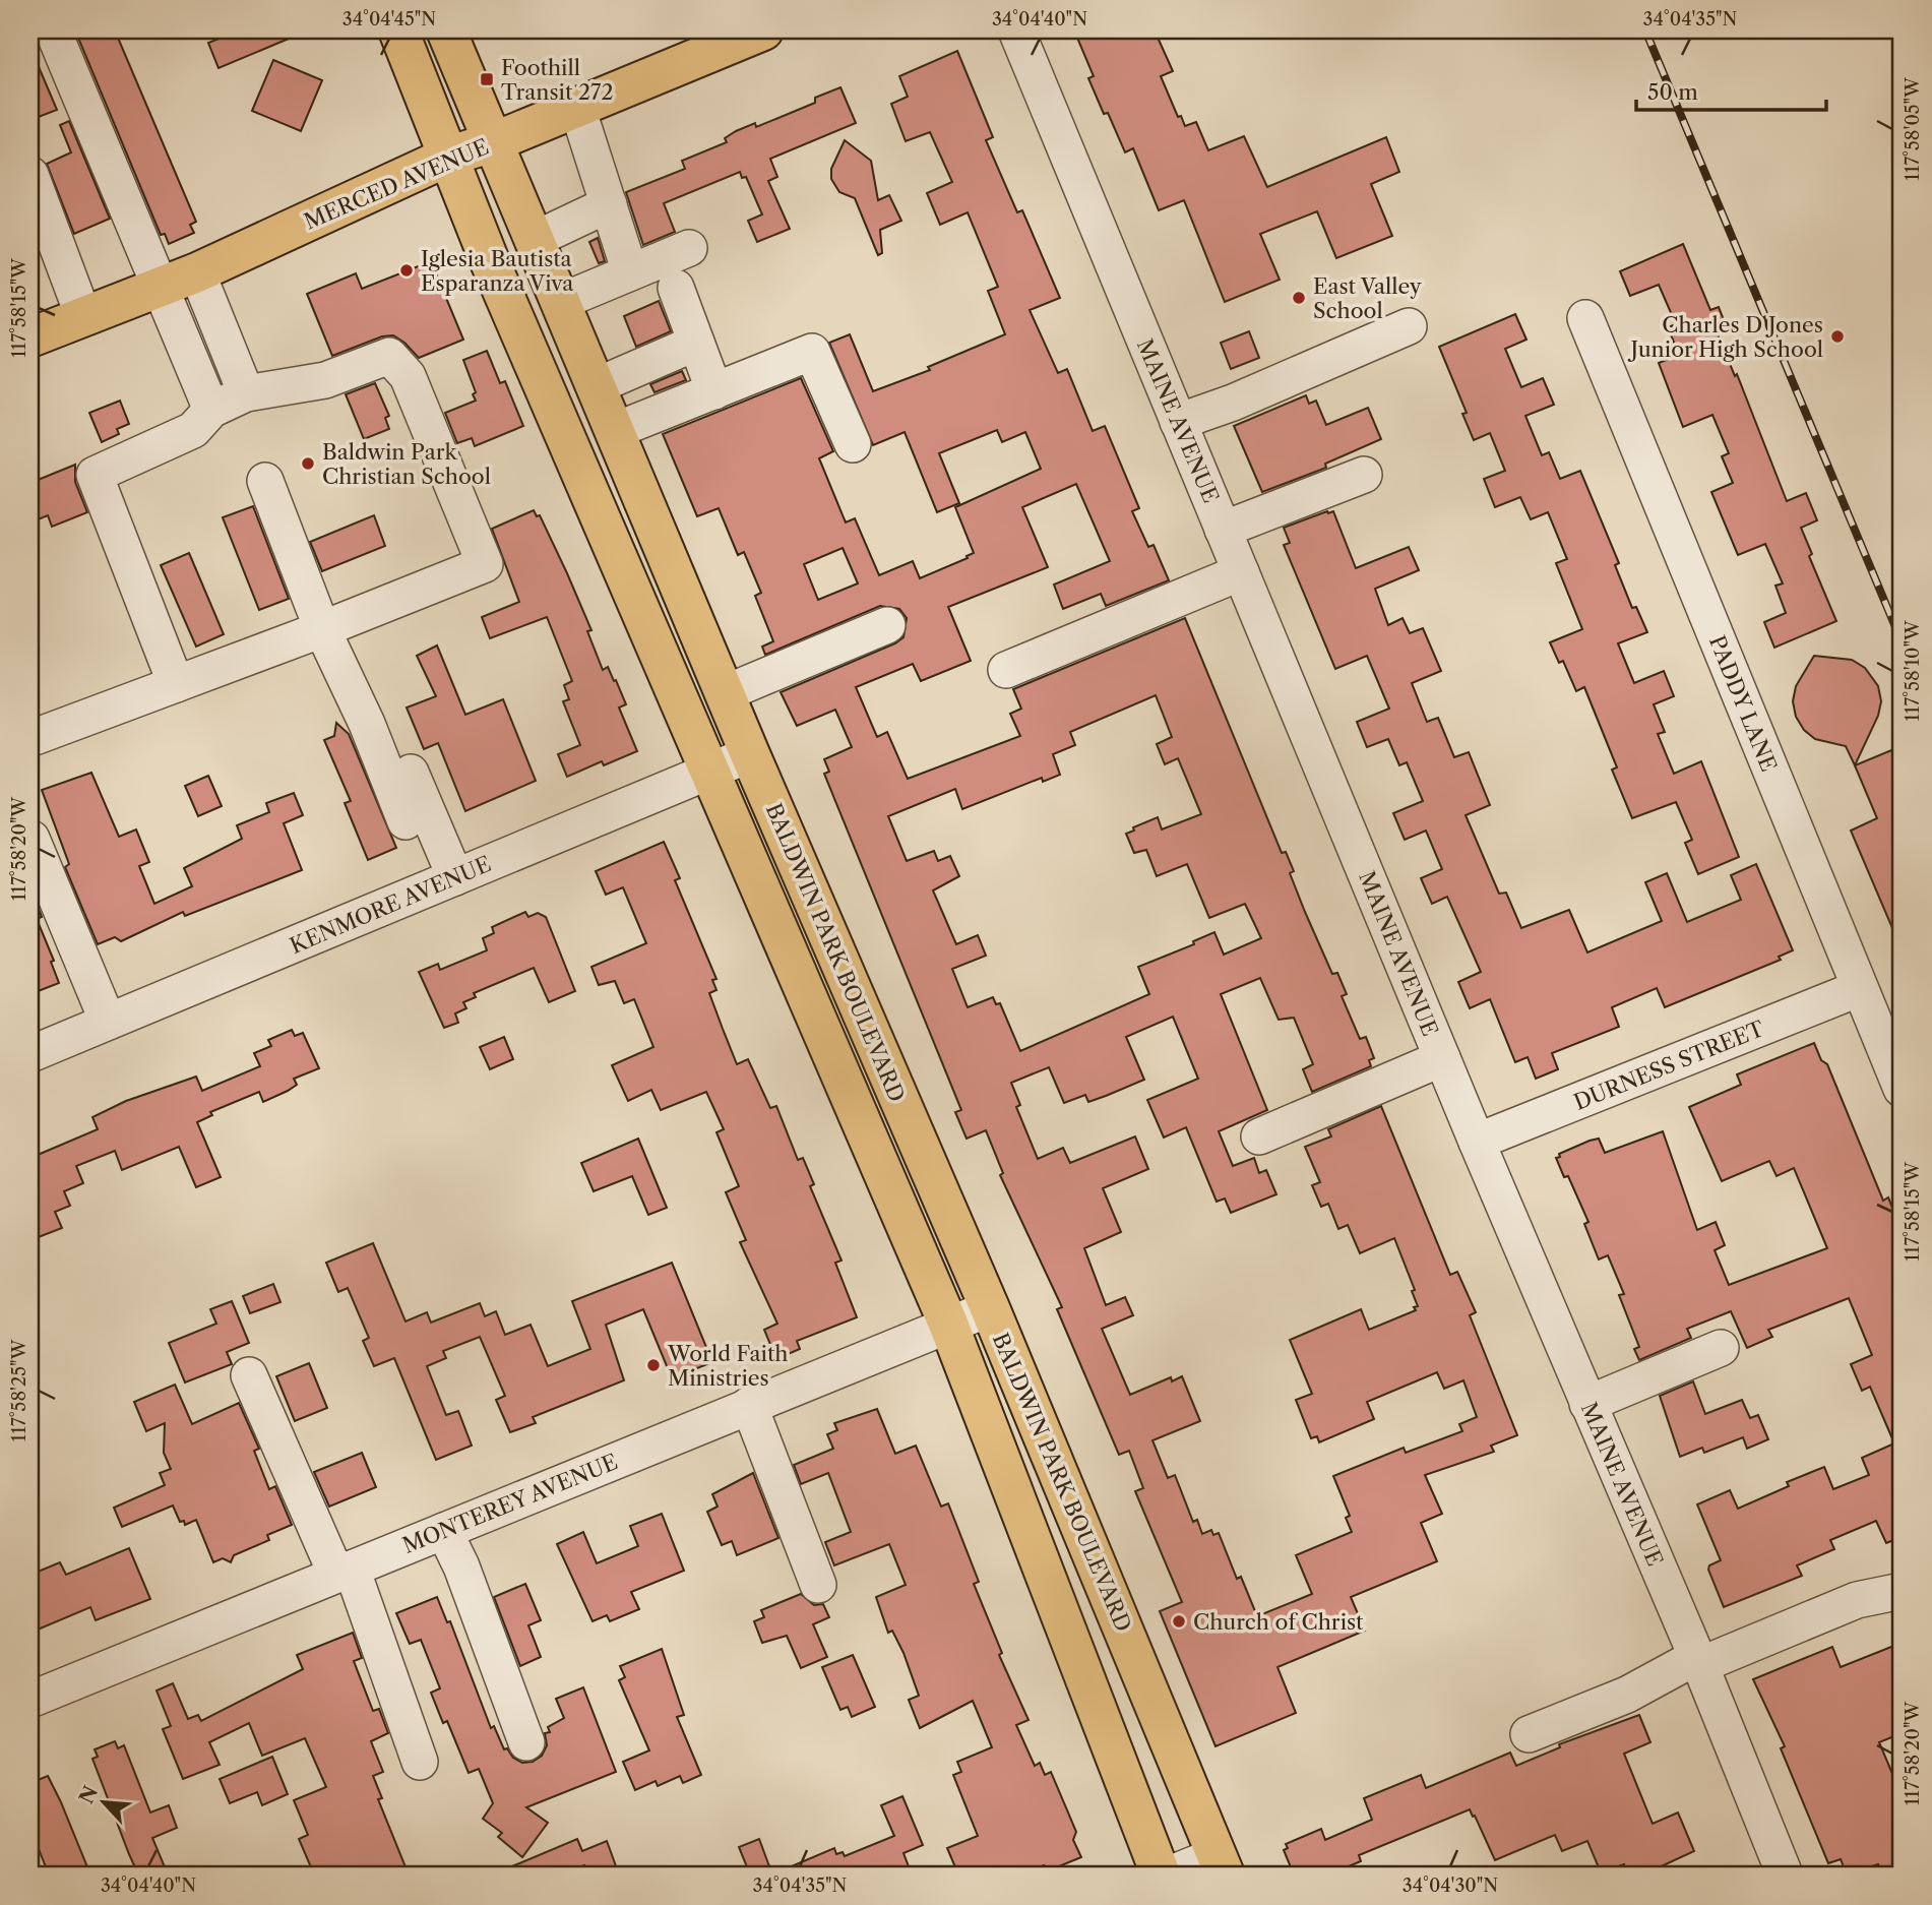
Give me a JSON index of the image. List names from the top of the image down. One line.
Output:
{"streets":{"main road":["MERCED AVENUE","BALDWIN PARK BOULEVARD"],"street":["MAINE AVENUE","PADDY LANE","KENMORE AVENUE","DURNESS STREET","MONTEREY AVENUE"]},"crossings":[["MERCED AVENUE","BALDWIN PARK BOULEVARD"],["MAINE AVENUE","DURNESS STREET"],["PADDY LANE","DURNESS STREET"],["KENMORE AVENUE","BALDWIN PARK BOULEVARD"],["BALDWIN PARK BOULEVARD","MONTEREY AVENUE"]],"places":{"transit":["Foothill Transit 272"],"other":["Iglesia Bautista Esparanza Viva","East Valley School","Charles D Jones Junior High School","Baldwin Park Christian School","World Faith Ministries","Church of Christ"]},"scale_bar":"50 m","north":"top left","coordinates":["34°04'45\"N","34°04'40\"N","34°04'35\"N","117°58'05\"W","117°58'15\"W","117°58'10\"W","117°58'20\"W","117°58'25\"W","34°04'30\"N"]}
